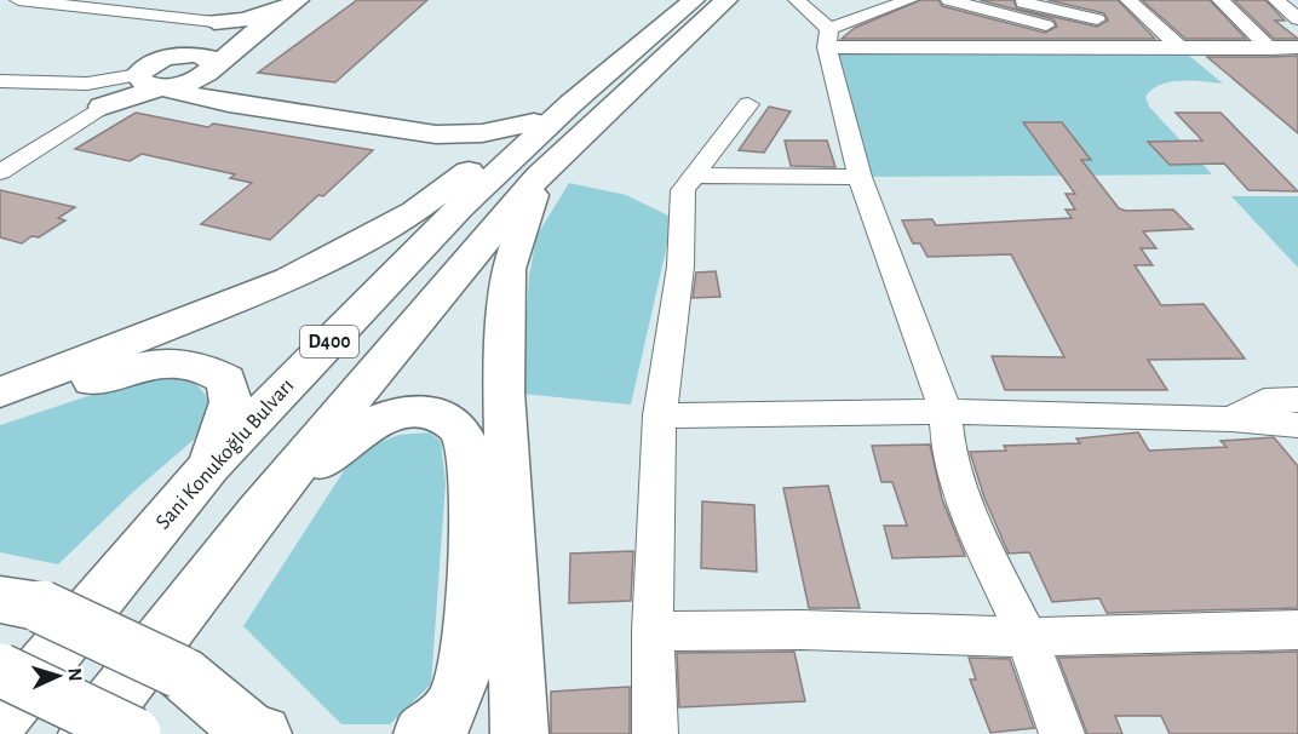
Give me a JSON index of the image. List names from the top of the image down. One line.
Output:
{"streets":{"main road":["D400","Sani Konukoğlu Bulvarı"]},"north":"right"}
